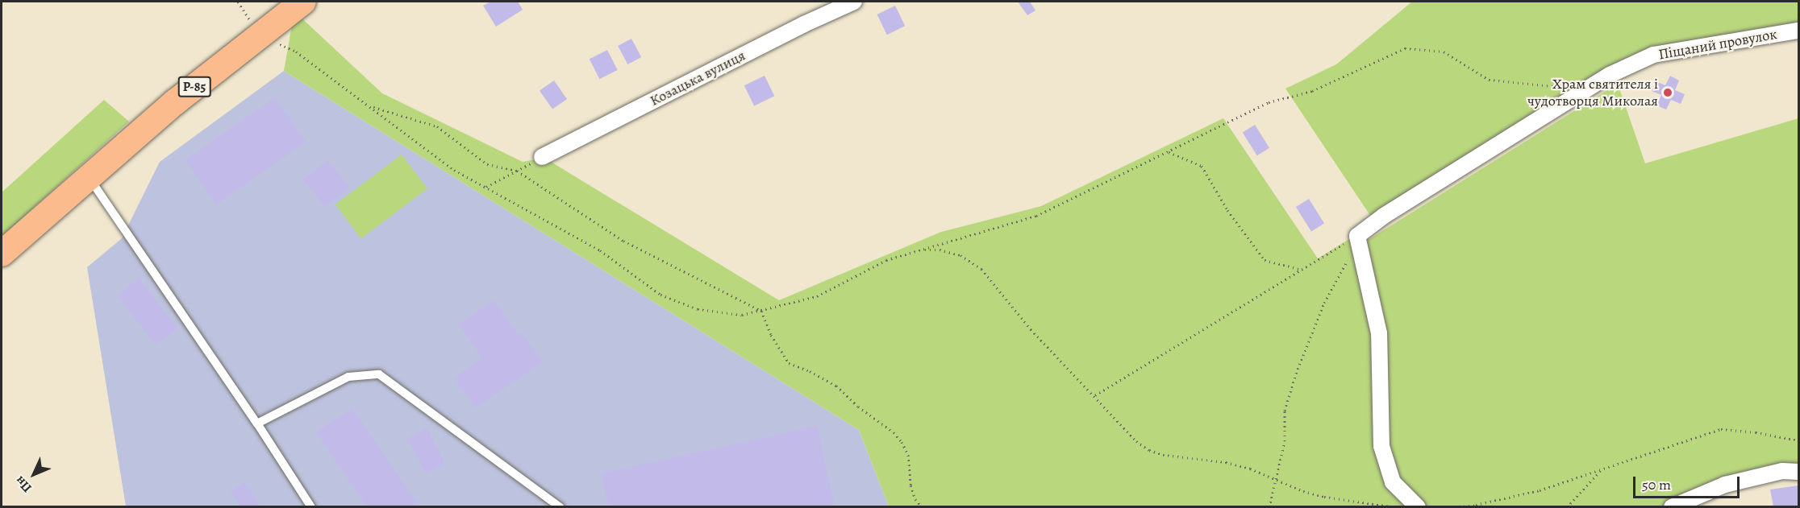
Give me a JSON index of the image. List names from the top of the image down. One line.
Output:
{"streets":{"main road":["Р-85"],"street":["Піщаний провулок","Козацька вулиця"]},"places":["Храм святителя і чудотворця Миколая"],"scale_bar":"50 m","north":"bottom left"}
